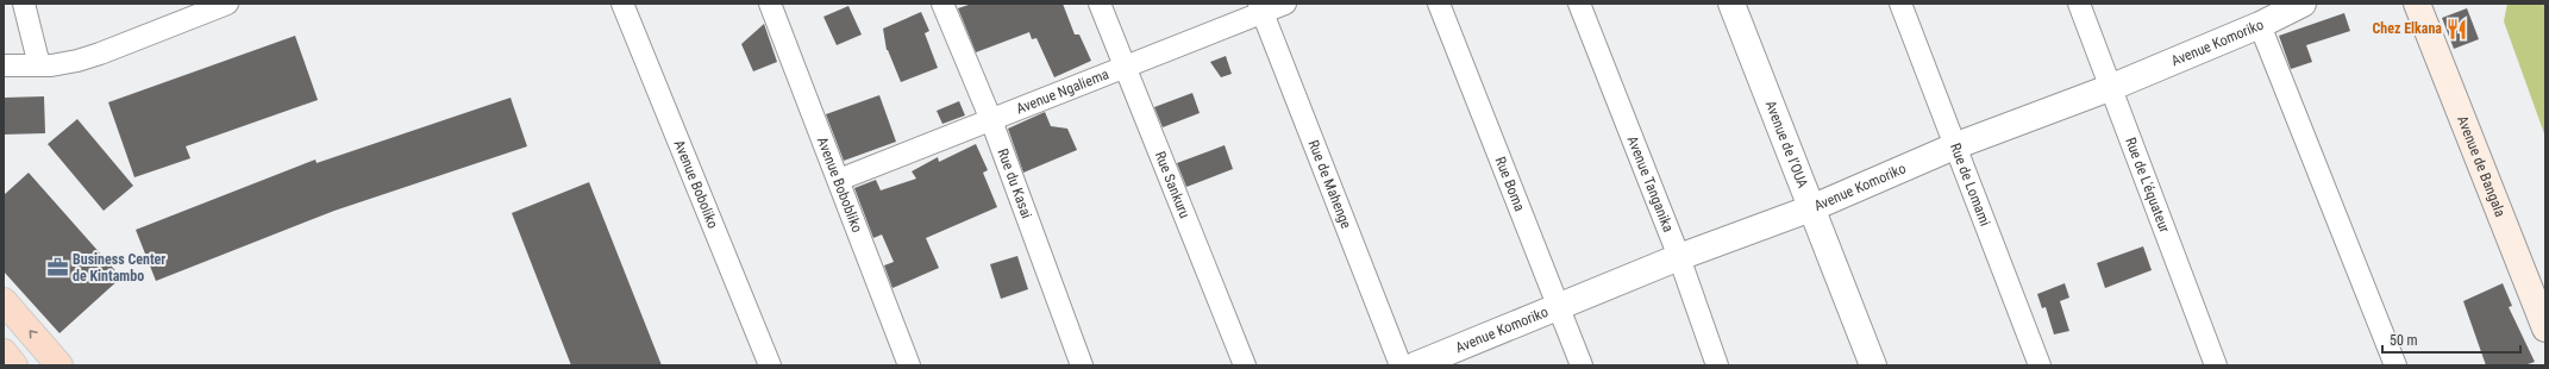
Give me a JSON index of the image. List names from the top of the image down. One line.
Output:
{"streets":{"main road":["Avenue de Bangala"],"street":["Avenue Komoriko","Avenue Ngaliema","Avenue de l’OUA","Rue du Kasai","Avenue Tanganika","Avenue Boboliko","Avenue Bobobliko","Rue Sankuru","Rue de Mahenge","Rue Boma","Rue de Lomami","Rue de L'équateur"]},"crossings":[["Avenue Komoriko","Avenue de l’OUA"],["Avenue Komoriko","Avenue Tanganika"],["Avenue Komoriko","Rue Boma"],["Avenue Komoriko","Rue de Lomami"],["Avenue Komoriko","Rue de L'équateur"],["Avenue Ngaliema","Rue du Kasai"],["Avenue Ngaliema","Avenue Bobobliko"],["Avenue Ngaliema","Rue Sankuru"],["Avenue Ngaliema","Rue de Mahenge"]],"places":{"restaurant":["Chez Elkana"],"office":["Business Center de Kintambo"]},"scale_bar":"50 m"}
